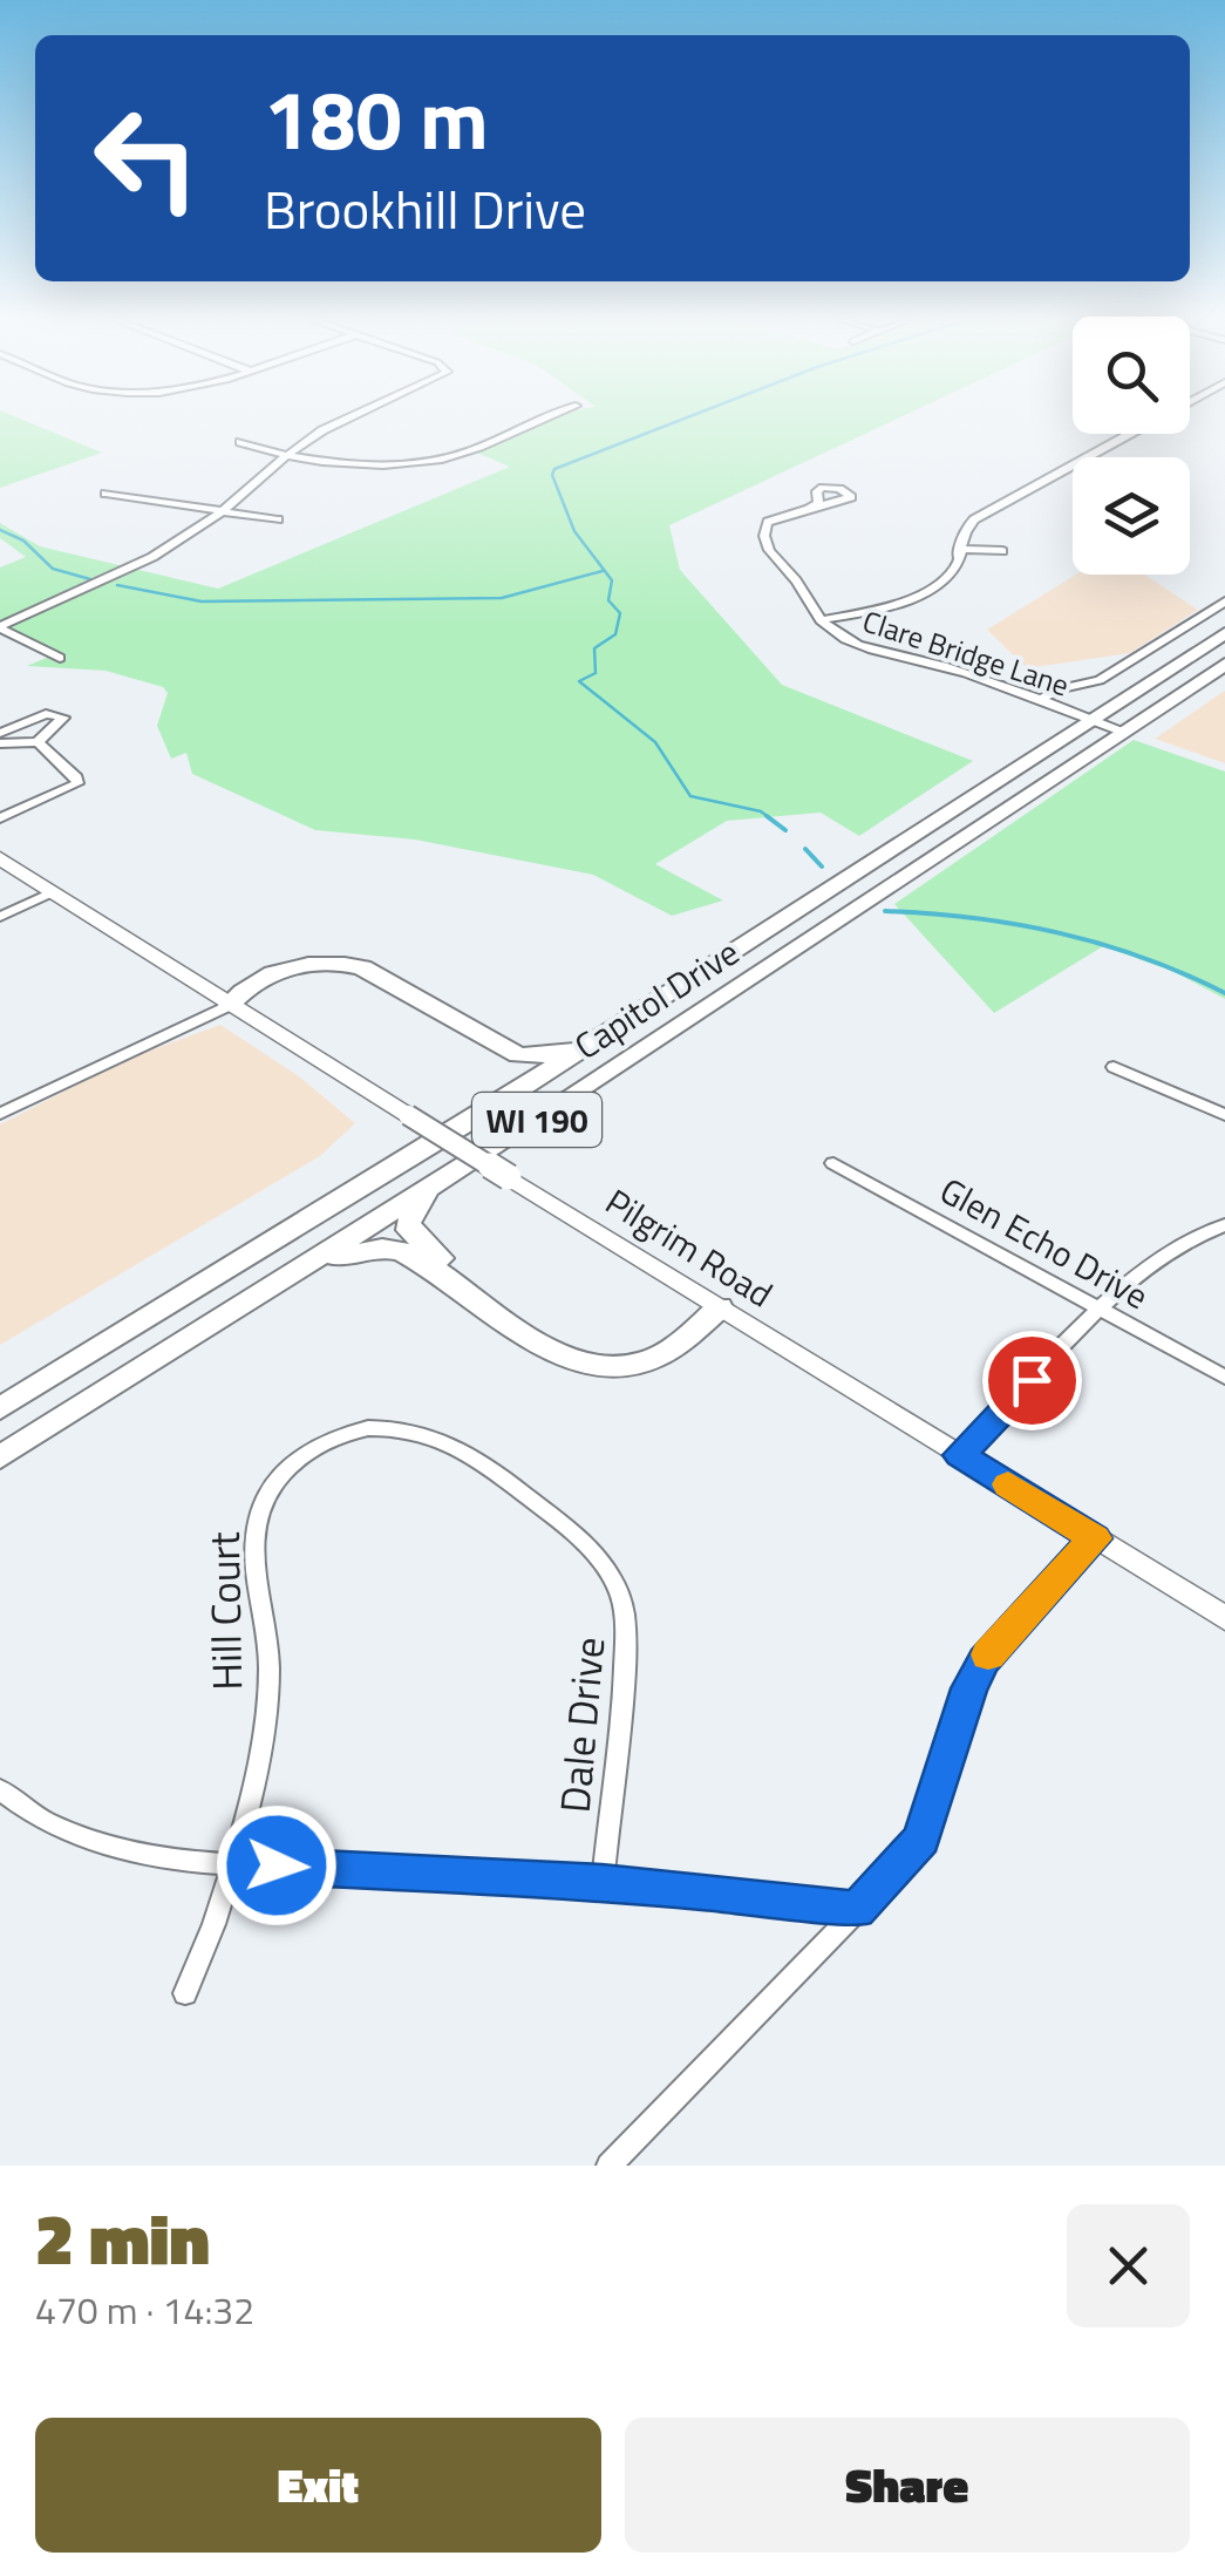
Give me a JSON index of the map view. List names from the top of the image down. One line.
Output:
{"streets":{"main road":["Capitol Drive","WI 190","Pilgrim Road"],"street":["Clare Bridge Lane","Glen Echo Drive","Hill Court","Dale Drive"]},"crossings":[["Clare Bridge Lane","Capitol Drive"],["Hill Court","Dale Drive"]],"page":{"turn":["180 m","Brookhill Drive"],"heading":["2 min","470 m · 14:32"],"buttons":["Exit","Share"]}}
